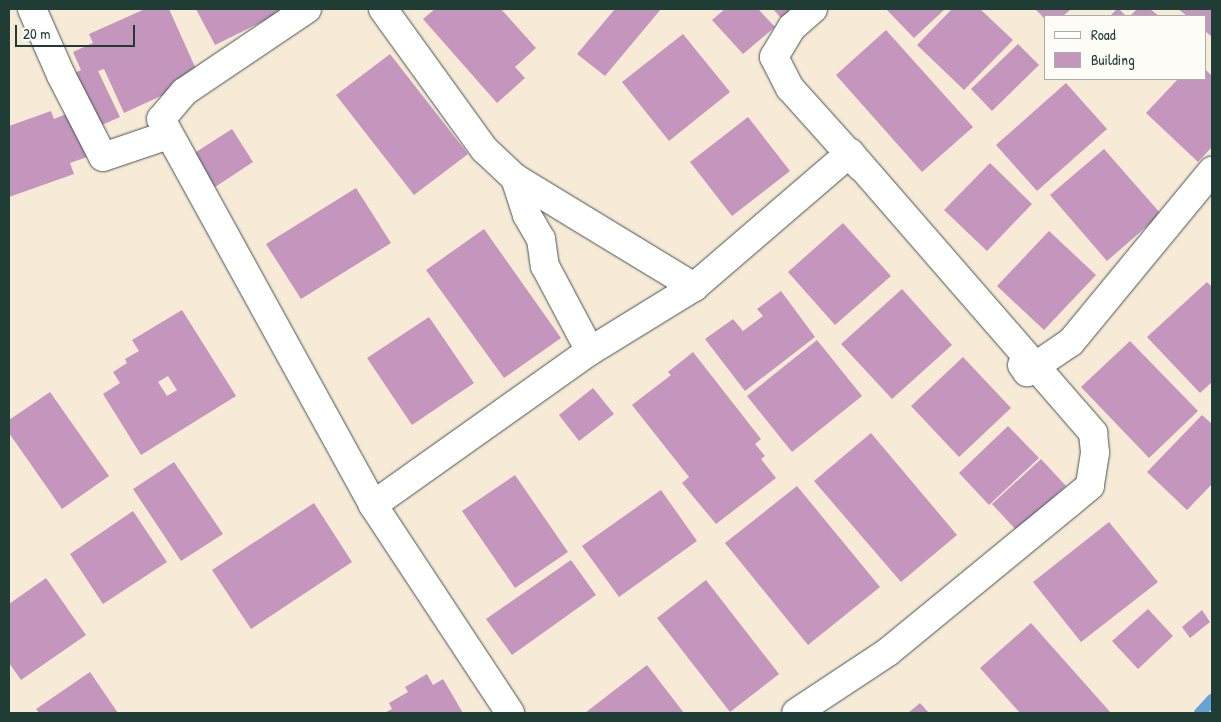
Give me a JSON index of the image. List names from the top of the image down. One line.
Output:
{"legend":["Road","Building"],"scale_bar":"20 m"}
